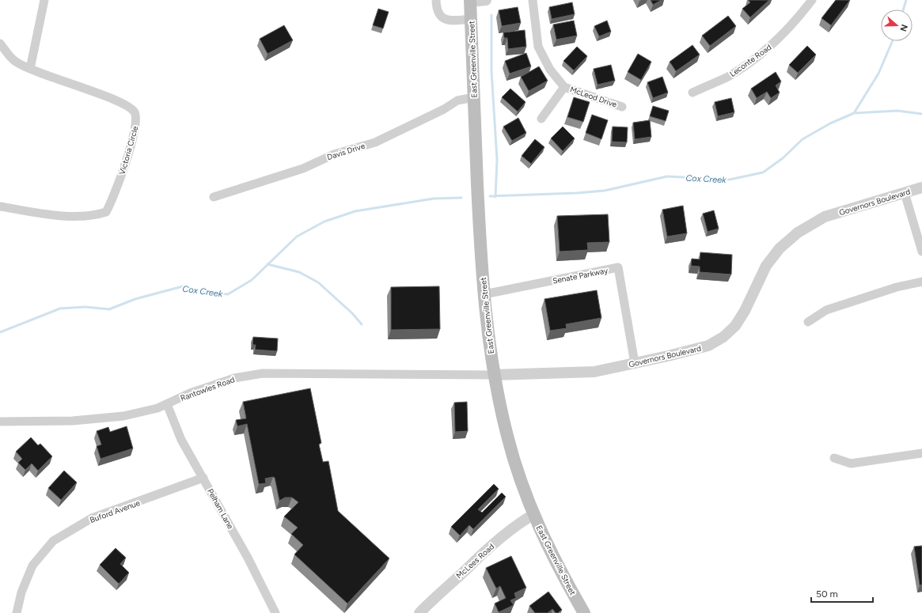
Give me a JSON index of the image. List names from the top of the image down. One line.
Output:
{"streets":{"main road":["East Greenville Street"],"street":["Leconte Road","McLeod Drive","Victoria Circle","Davis Drive","Governors Boulevard","Senate Parkway","Rantowles Road","Pelham Lane","Buford Avenue","McLees Road"]},"crossings":[["East Greenville Street","Davis Drive"],["East Greenville Street","Governors Boulevard"],["East Greenville Street","Senate Parkway"],["East Greenville Street","Rantowles Road"],["East Greenville Street","McLees Road"],["Governors Boulevard","Senate Parkway"],["Governors Boulevard","Rantowles Road"],["Rantowles Road","Pelham Lane"],["Pelham Lane","Buford Avenue"]],"water":["Cox Creek"],"scale_bar":"50 m","north":"right"}
